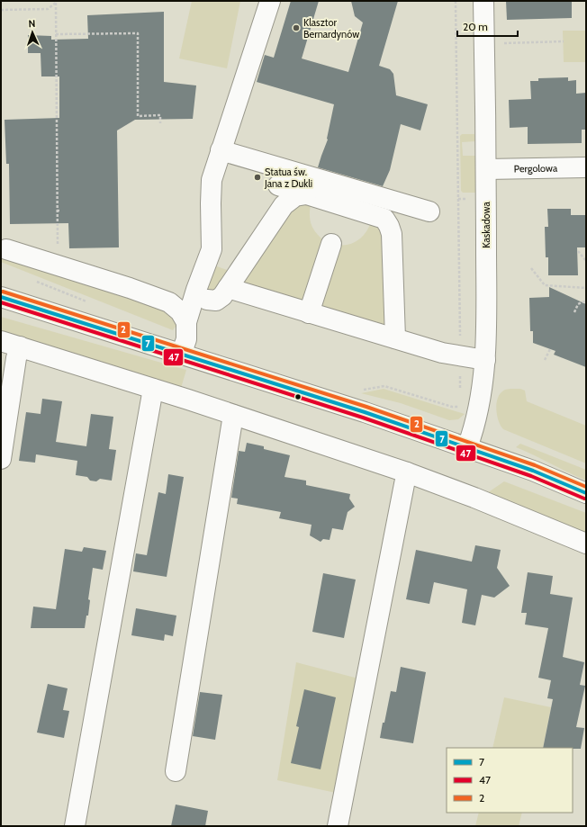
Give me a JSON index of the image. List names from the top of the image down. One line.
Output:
{"streets":{"street":["Pergolowa","Kaskadowa"]},"crossings":[["Pergolowa","Kaskadowa"]],"places":["Klasztor Bernardynów","Statua św. Jana z Dukli"],"lines":["transit line 2","transit line 7","transit line 47"],"legend":["7","47","2"],"scale_bar":"20 m","north":"top"}
